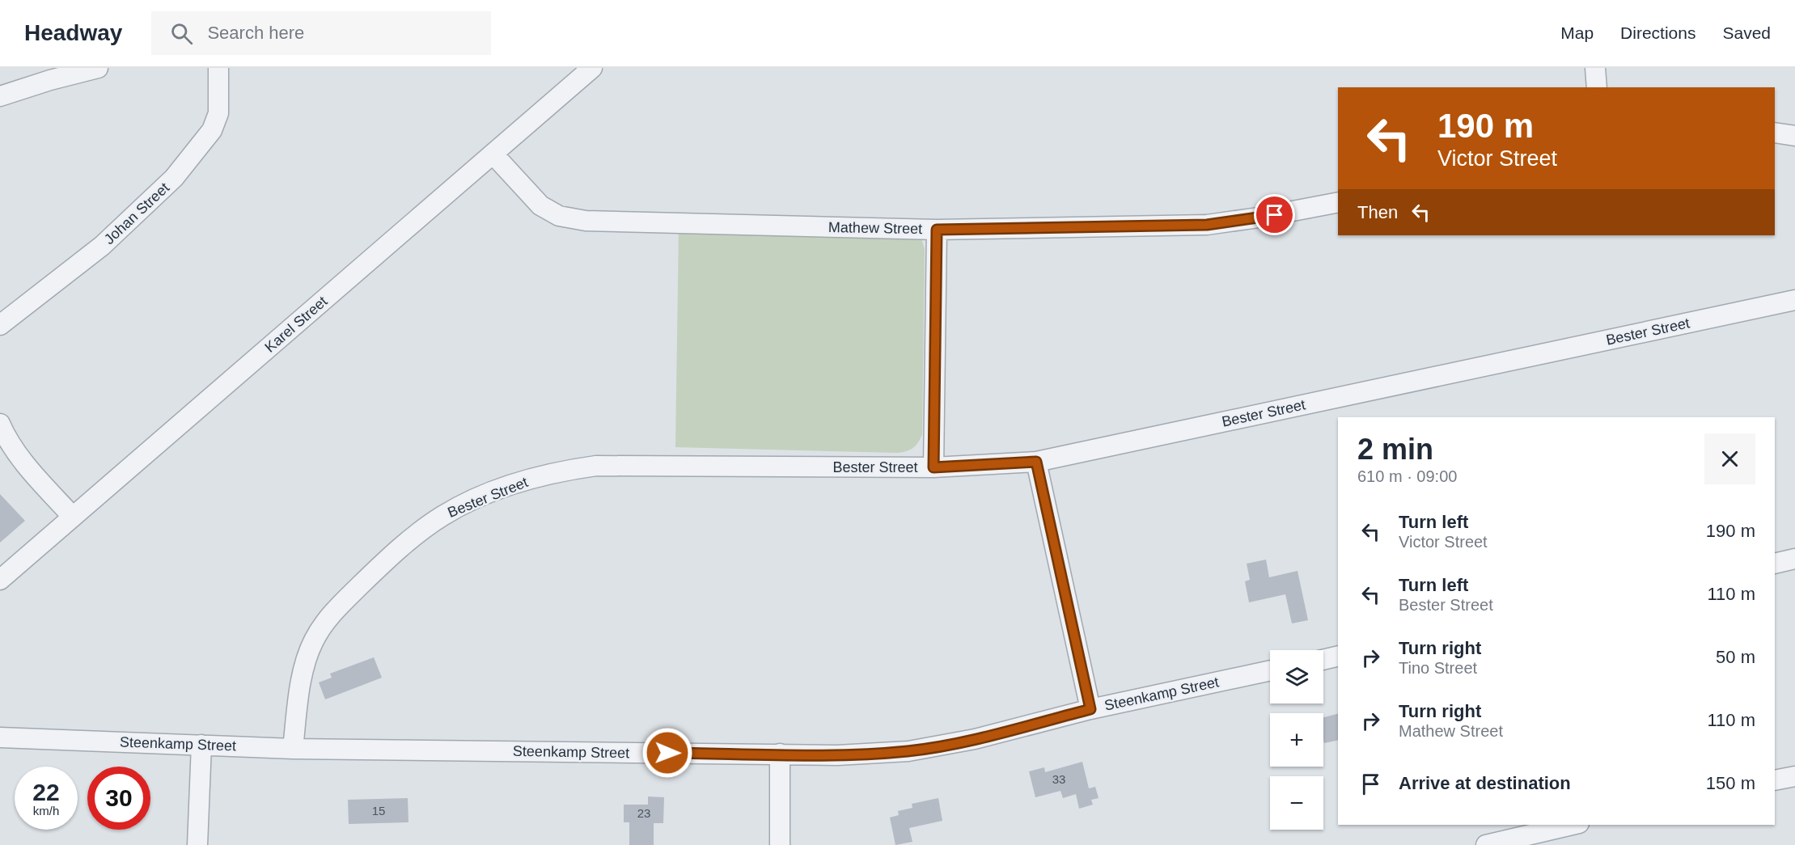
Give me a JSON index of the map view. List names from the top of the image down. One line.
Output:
{"streets":{"street":["Johan Street","Mathew Street","Karel Street","Bester Street","Steenkamp Street"]},"crossings":[["Mathew Street","Karel Street"],["Bester Street","Steenkamp Street"]],"house_numbers":["33","15","23"],"page":{"header":"Headway","search":"Search here","nav":["Map","Directions","Saved"],"turn":["190 m","Victor Street"],"then":"Then","heading":["2 min","610 m · 09:00"],"list":[{"name":"Turn left","note":"Victor Street","value":"190 m"},{"name":"Turn left","note":"Bester Street","value":"110 m"},{"name":"Turn right","note":"Tino Street","value":"50 m"},{"name":"Turn right","note":"Mathew Street","value":"110 m"},{"name":"Arrive at destination","value":"150 m"}],"map_buttons":["+","−"],"speed":"22 km/h","limit":"30"}}
